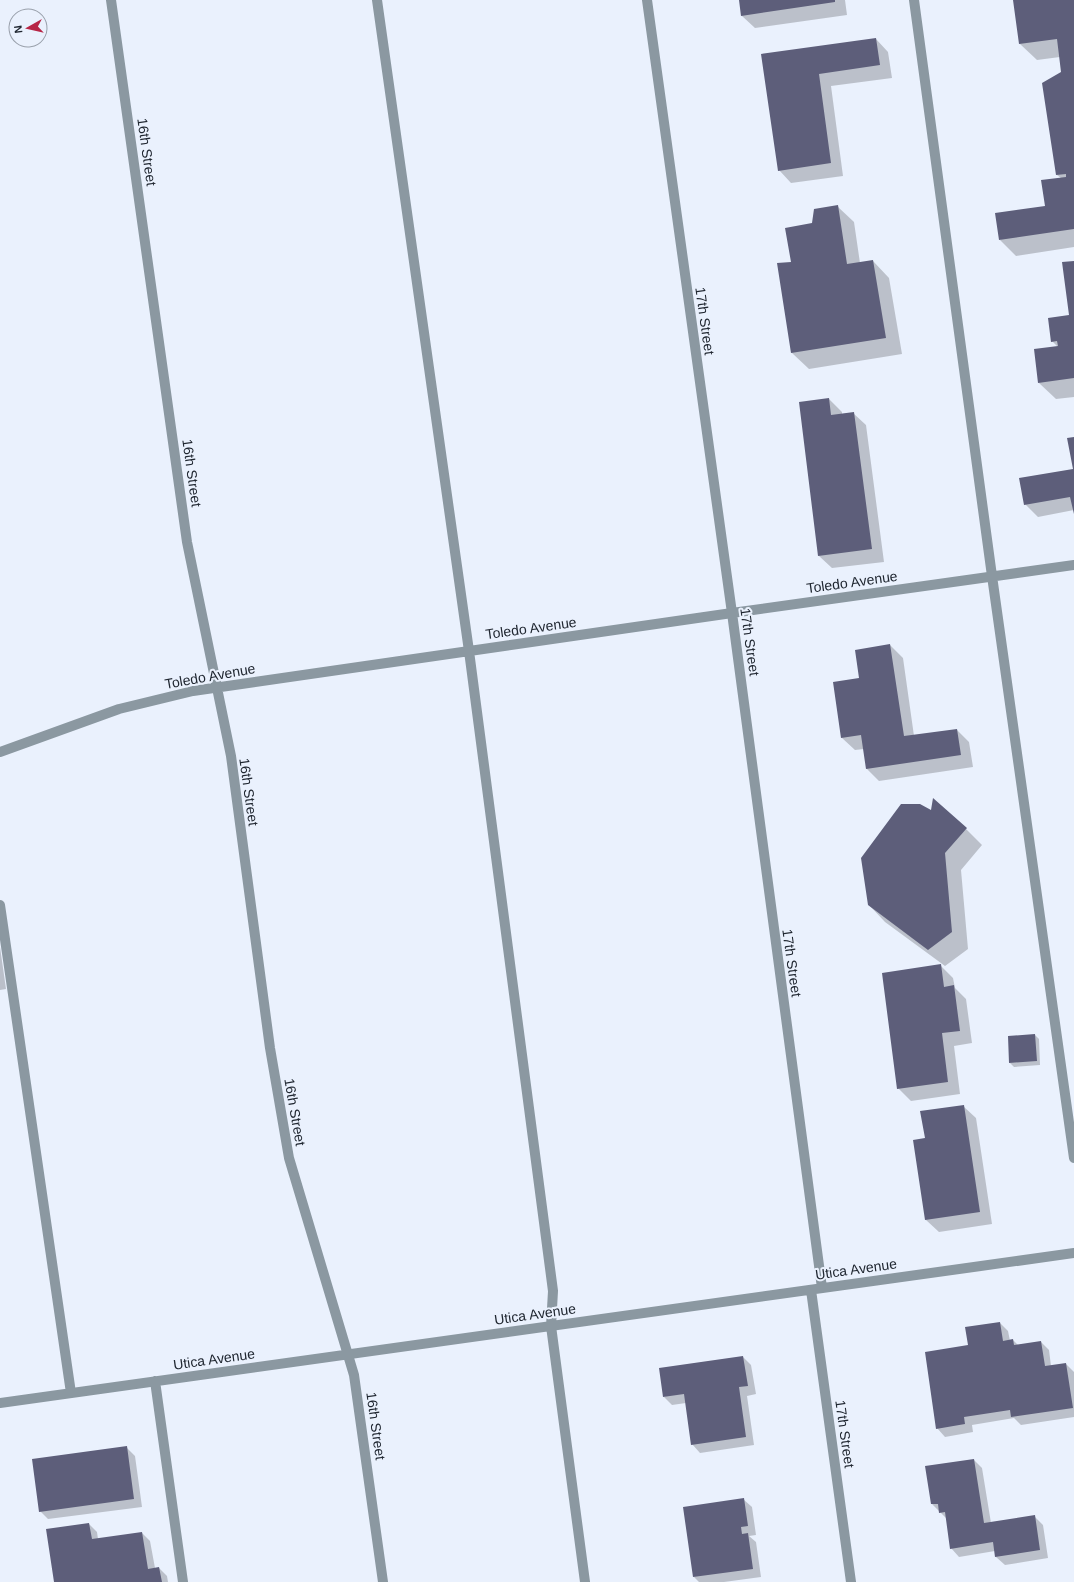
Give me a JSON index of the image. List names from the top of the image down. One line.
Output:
{"streets":{"street":["16th Street","17th Street","Toledo Avenue","Utica Avenue"]},"crossings":[["16th Street","Toledo Avenue"],["16th Street","Utica Avenue"],["17th Street","Toledo Avenue"],["17th Street","Utica Avenue"]],"north":"left"}
